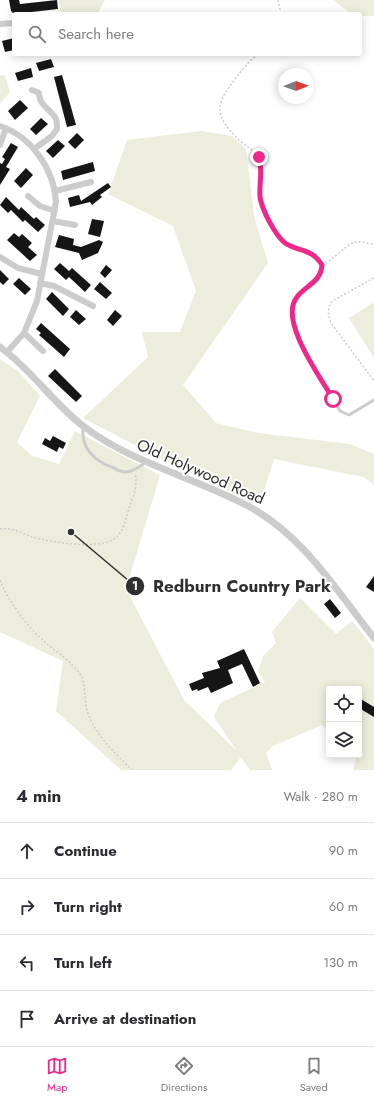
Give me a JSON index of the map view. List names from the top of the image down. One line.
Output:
{"streets":{"street":["Old Holywood Road"]},"places":["Redburn Country Park"],"north":"right","page":{"search":"Search here","heading":["4 min","Walk · 280 m"],"list":[["Continue","90 m"],["Turn right","60 m"],["Turn left","130 m"],"Arrive at destination"],"nav":["Map","Directions","Saved"]}}
